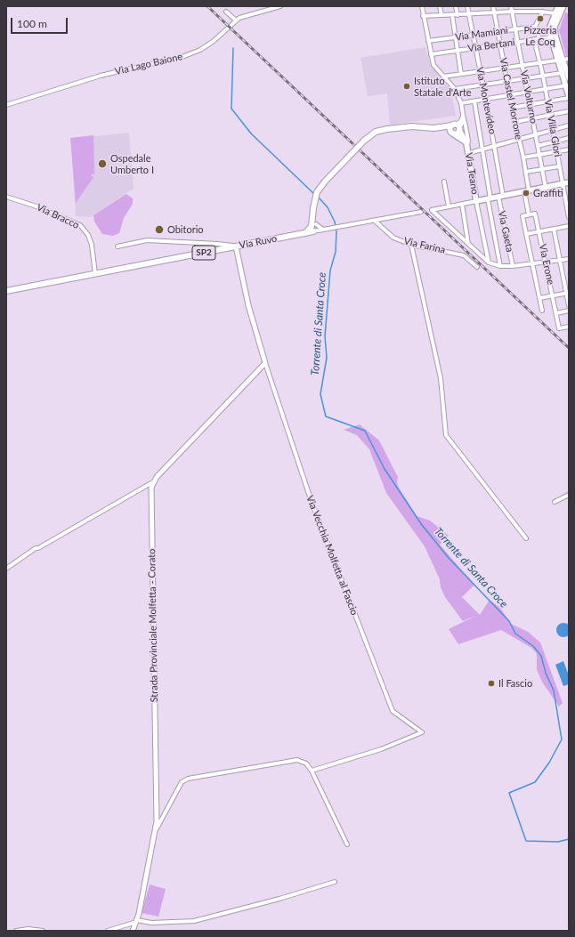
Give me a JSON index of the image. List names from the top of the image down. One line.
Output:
{"streets":{"main road":["Via Teano","Via Ruvo","SP2"],"street":["Via Mamiani","Via Bertani","Via Lago Baione","Via Volturno","Via Castel Morrone","Via Montevideo","Via Villa Glori","Via Bracco","Via Gaeta","Via Farina","Via Erone","Via Vecchia Molfetta al Fascio","Strada Provinciale Molfetta - Corato"]},"crossings":[["Via Mamiani","Via Volturno"],["Via Mamiani","Via Castel Morrone"],["Via Mamiani","Via Montevideo"],["Via Mamiani","Via Teano"],["Via Bertani","Via Volturno"],["Via Bertani","Via Castel Morrone"],["Via Bertani","Via Montevideo"],["Via Bertani","Via Villa Glori"],["Via Bertani","Via Teano"],["Via Castel Morrone","Via Erone"],["Via Montevideo","Via Gaeta"],["Via Bracco","Via Ruvo"],["Via Bracco","SP2"],["Via Ruvo","Via Farina"],["Via Ruvo","SP2"]],"water":["Torrente di Santa Croce"],"places":["Pizzeria Le Coq","Istituto Statale d'Arte","Ospedale Umberto I","Graffiti","Obitorio","Il Fascio"],"scale_bar":"100 m"}
